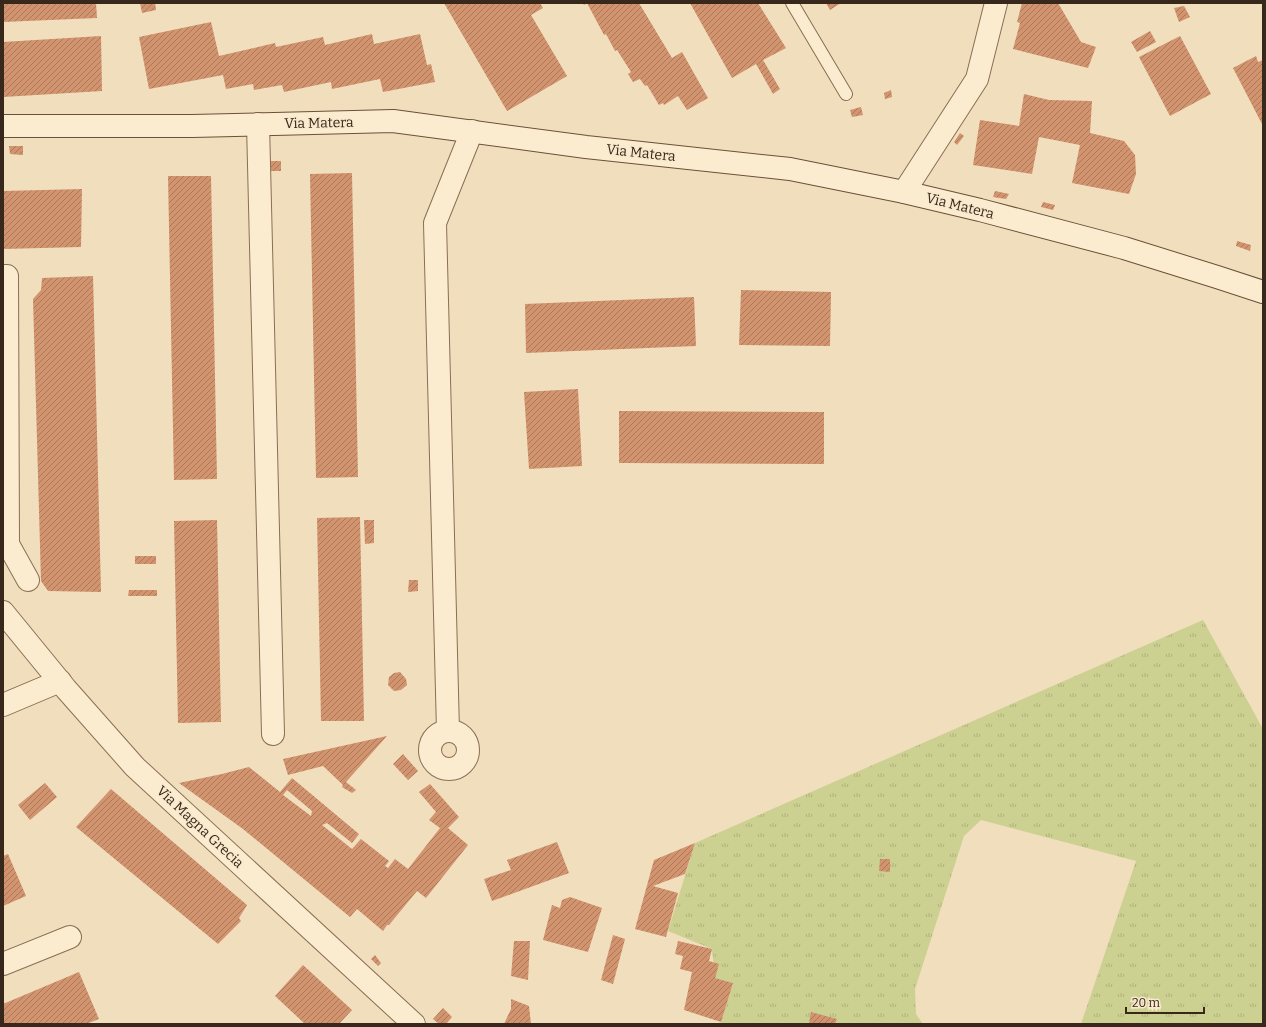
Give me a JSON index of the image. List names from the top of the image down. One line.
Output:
{"streets":{"street":["Via Matera","Via Magna Grecia"]},"scale_bar":"20 m"}
